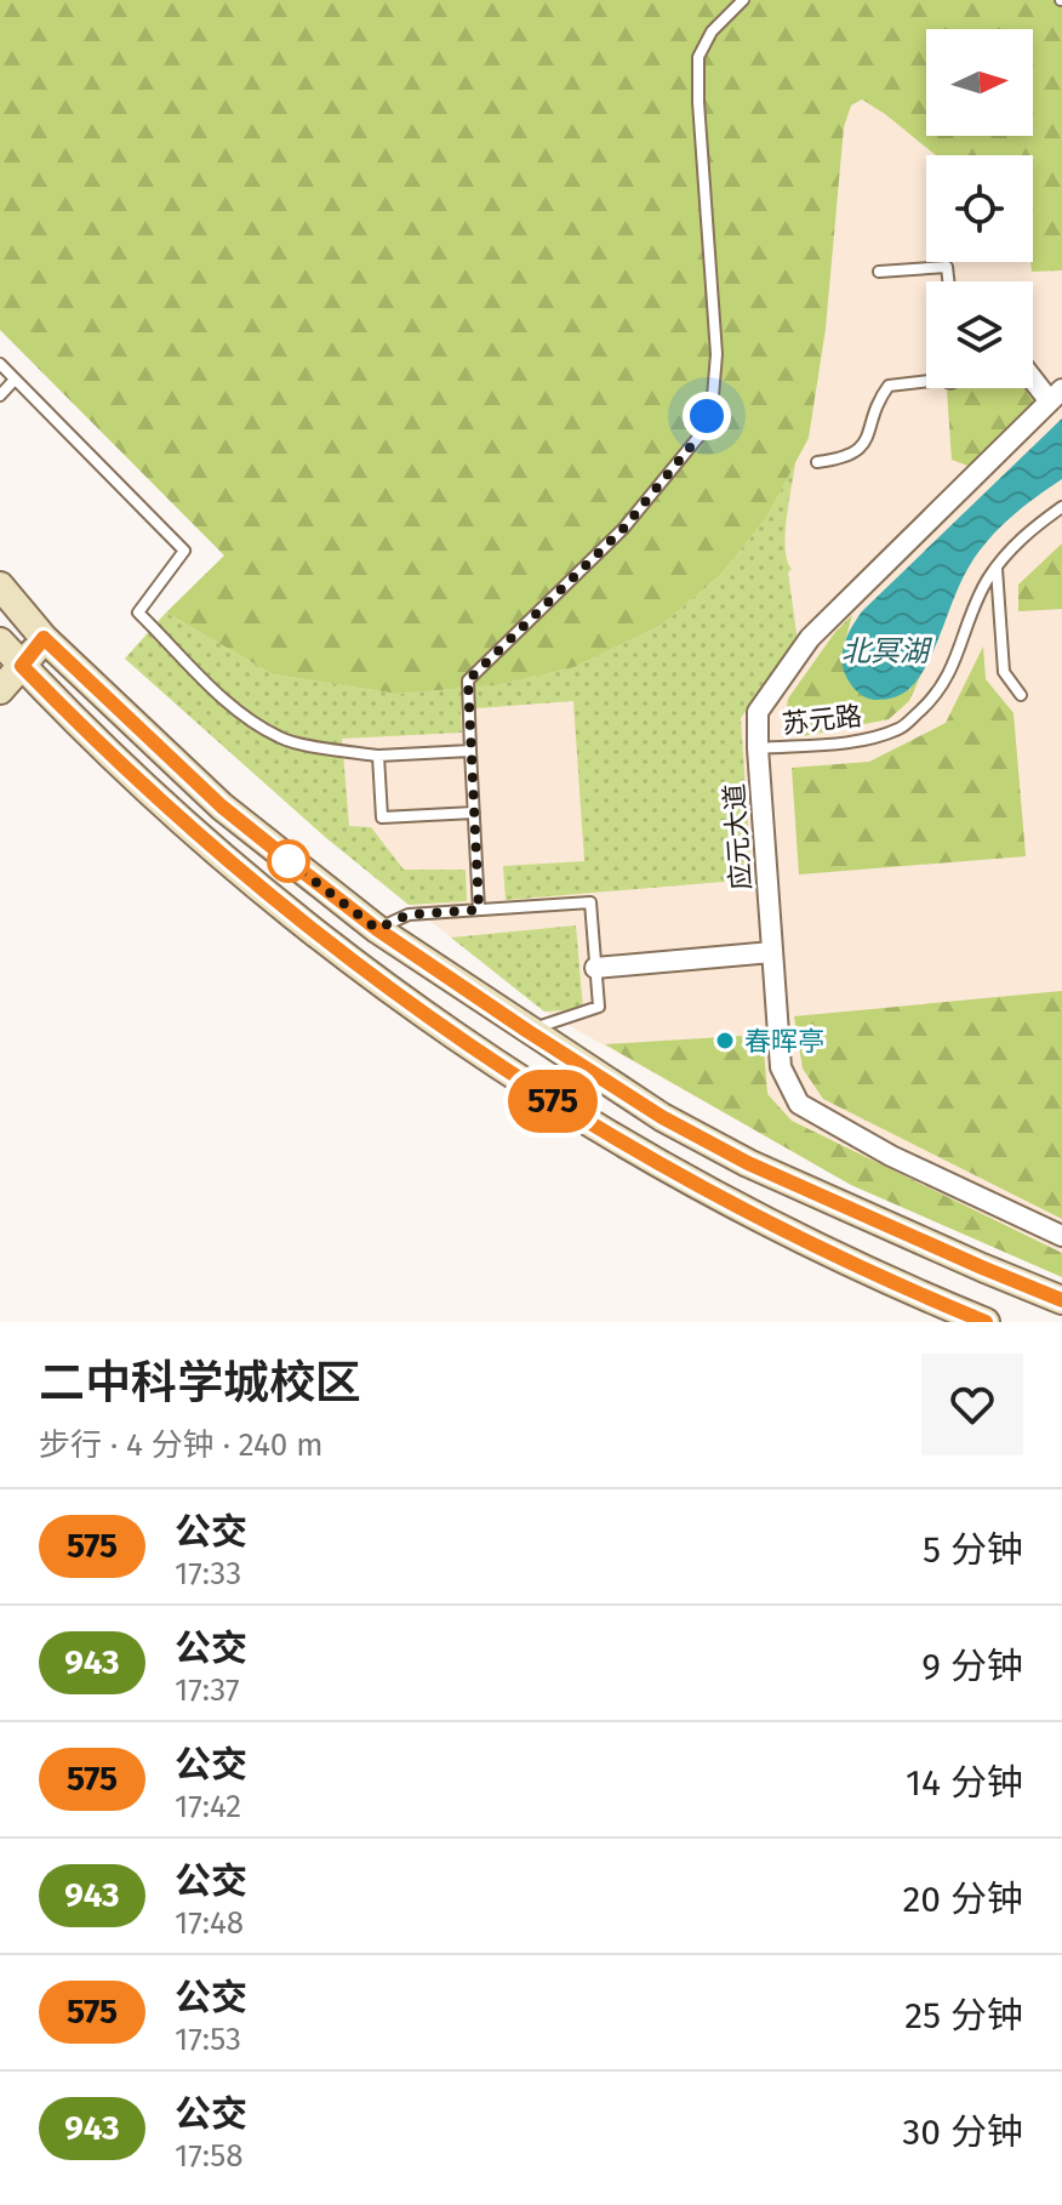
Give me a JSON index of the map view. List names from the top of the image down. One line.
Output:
{"streets":{"street":["应元大道"],"lane":["苏元路"]},"crossings":[["苏元路","应元大道"]],"water":["北冥湖"],"places":["春晖亭"],"lines":["bus line 575"],"north":"right","page":{"on_map":"575","heading":["二中科学城校区","步行 · 4 分钟 · 240 m"],"list":[{"mark":"575","name":"公交","note":"17:33","value":"5 分钟"},{"mark":"943","name":"公交","note":"17:37","value":"9 分钟"},{"mark":"575","name":"公交","note":"17:42","value":"14 分钟"},{"mark":"943","name":"公交","note":"17:48","value":"20 分钟"},{"mark":"575","name":"公交","note":"17:53","value":"25 分钟"},{"mark":"943","name":"公交","note":"17:58","value":"30 分钟"}]}}
